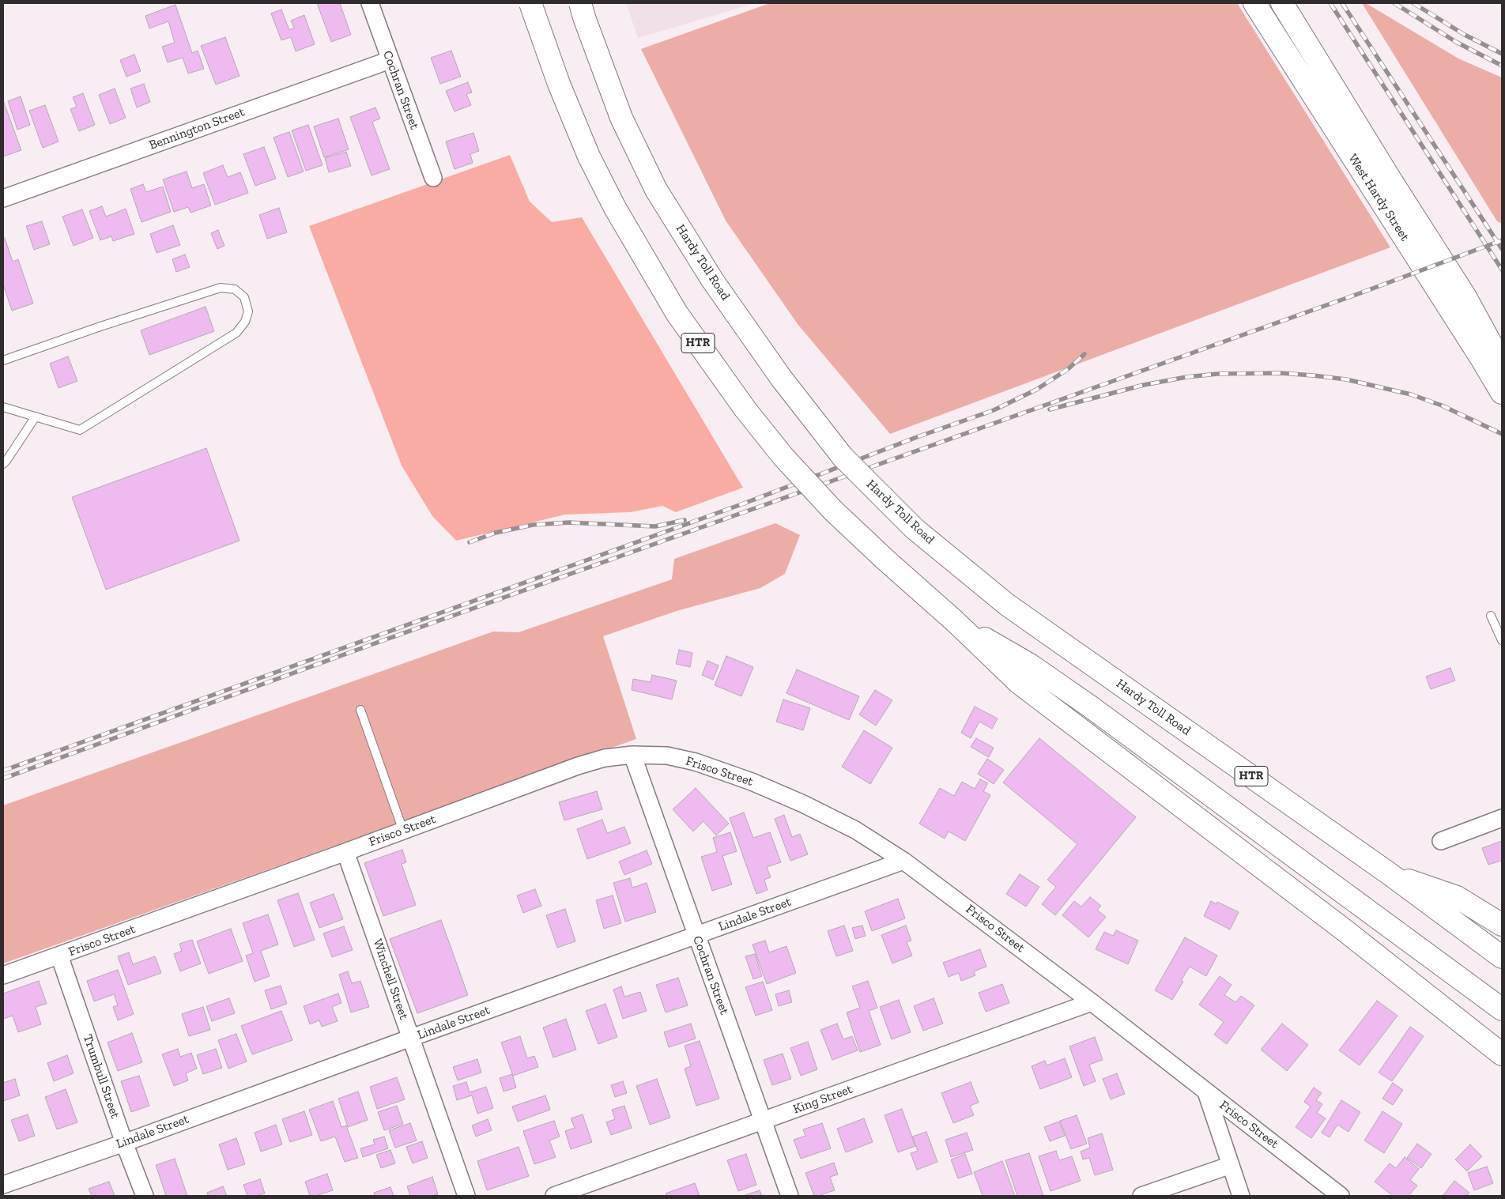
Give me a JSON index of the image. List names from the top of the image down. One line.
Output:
{"streets":{"main road":["West Hardy Street","Hardy Toll Road","HTR"],"street":["Cochran Street","Bennington Street","Frisco Street","Lindale Street","Winchell Street","Trumbull Street","King Street"]},"crossings":[["Cochran Street","Bennington Street"],["Cochran Street","Frisco Street"],["Cochran Street","Lindale Street"],["Cochran Street","King Street"],["Frisco Street","Lindale Street"],["Frisco Street","Winchell Street"],["Frisco Street","Trumbull Street"],["Frisco Street","King Street"],["Lindale Street","Winchell Street"],["Lindale Street","Trumbull Street"]]}
